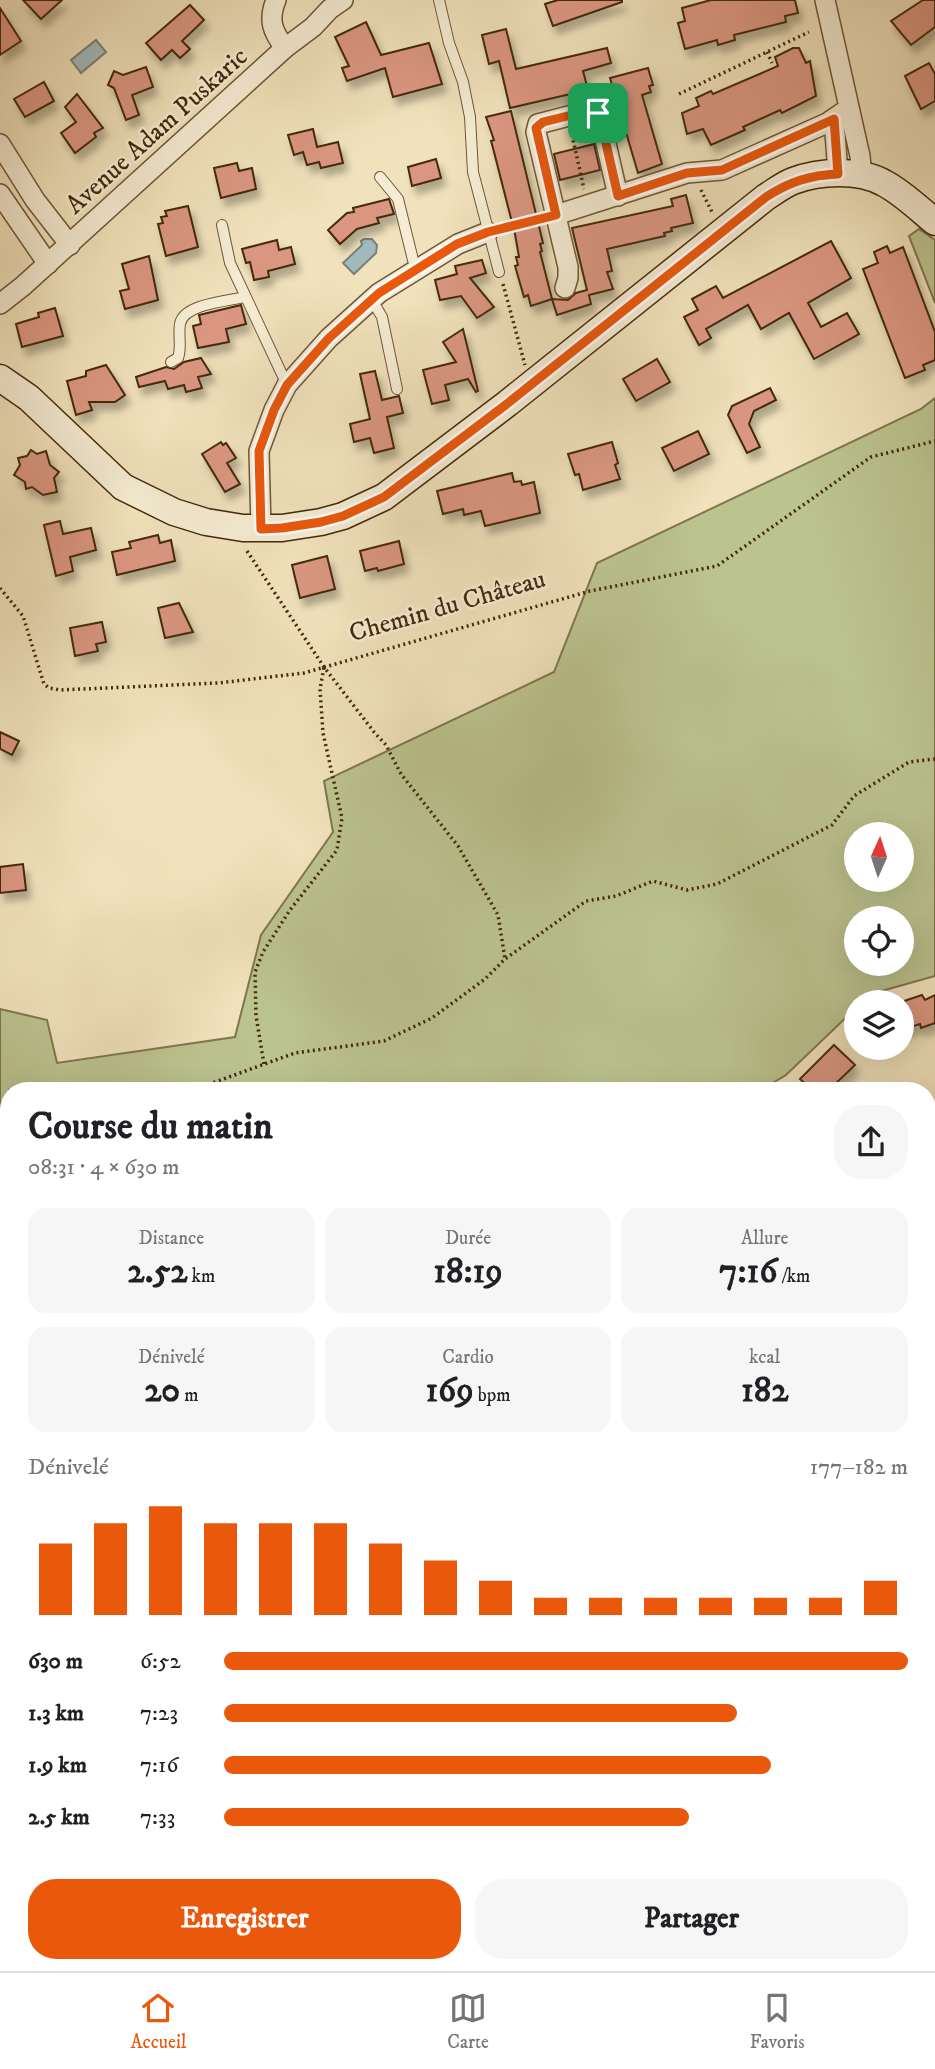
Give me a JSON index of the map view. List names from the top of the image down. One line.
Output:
{"streets":{"street":["Avenue Adam Puskaric"],"path":["Chemin du Château"]},"north":"top","page":{"heading":["Course du matin","08:31 · 4 × 630 m"],"stats":[["Distance","2.52 km"],["Durée","18:19"],["Allure","7:16 /km"],["Dénivelé","20 m"],["Cardio","169 bpm"],["kcal","182"]],"chart":["Dénivelé","177–182 m"],"list":[{"name":"630 m","note":"6:52"},{"name":"1.3 km","note":"7:23"},{"name":"1.9 km","note":"7:16"},{"name":"2.5 km","note":"7:33"}],"buttons":["Enregistrer","Partager"],"tabs":["Accueil","Carte","Favoris"]}}
